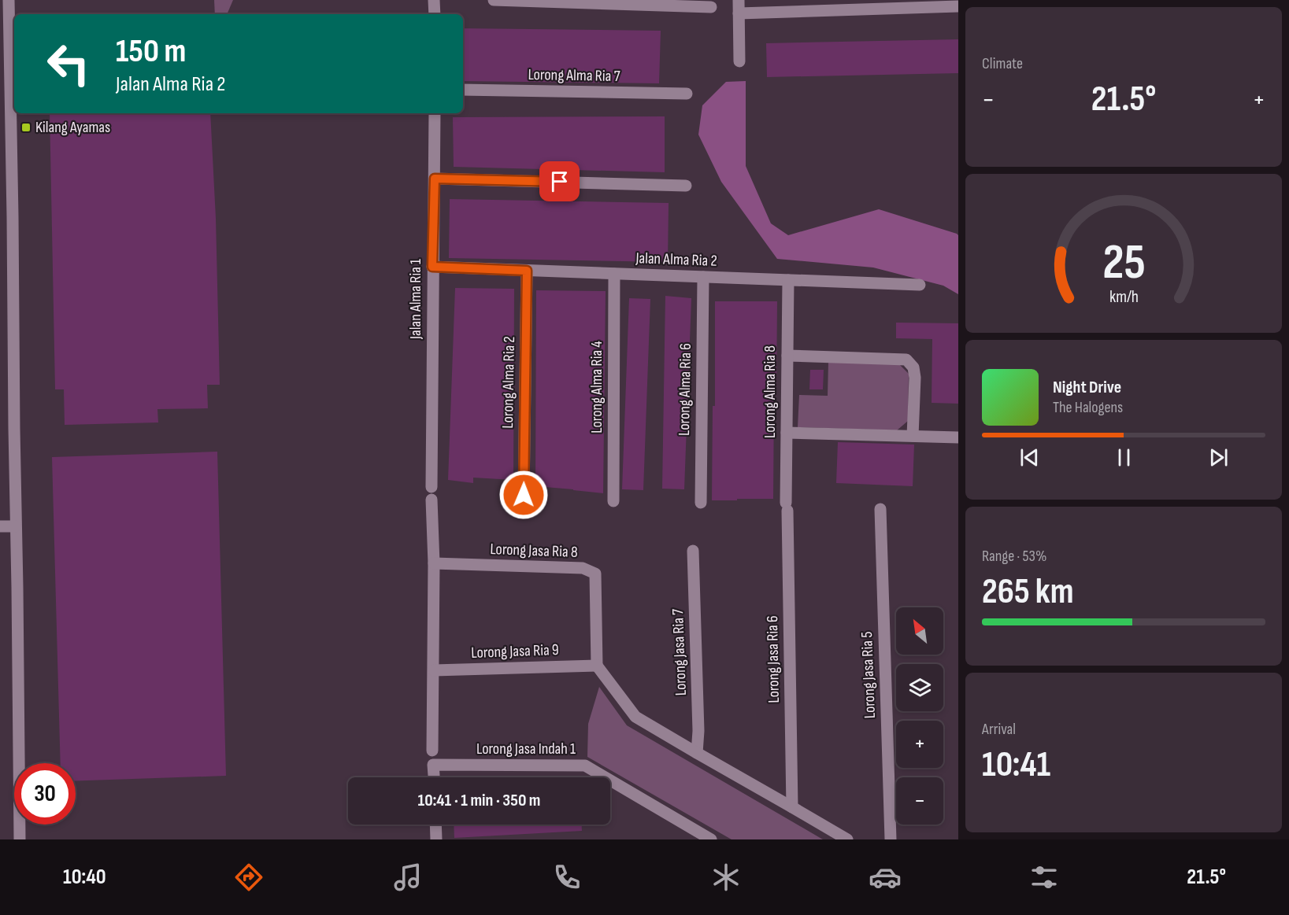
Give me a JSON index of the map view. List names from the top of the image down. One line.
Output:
{"streets":{"street":["Lorong Alma Ria 7","Jalan Alma Ria 2","Jalan Alma Ria 1","Lorong Alma Ria 2","Lorong Alma Ria 4","Lorong Alma Ria 6","Lorong Alma Ria 8","Lorong Jasa Ria 8","Lorong Jasa Ria 9","Lorong Jasa Ria 7","Lorong Jasa Ria 6","Lorong Jasa Ria 5","Lorong Jasa Indah 1"]},"crossings":[["Jalan Alma Ria 2","Jalan Alma Ria 1"],["Jalan Alma Ria 2","Lorong Alma Ria 2"],["Jalan Alma Ria 2","Lorong Alma Ria 4"],["Jalan Alma Ria 2","Lorong Alma Ria 6"],["Jalan Alma Ria 2","Lorong Alma Ria 8"],["Lorong Alma Ria 8","Lorong Jasa Ria 6"],["Lorong Jasa Ria 8","Lorong Jasa Ria 9"]],"places":{"transit":["Kilang Ayamas"]},"north":"top left","page":{"tile":["Climate",["Range · 53%","265 km"],["Arrival","10:41"]],"turn":["150 m","Jalan Alma Ria 2"],"heat":["−","21.5°","+"],"song":["Night Drive","The Halogens"],"map_buttons":["+","−"],"limit":"30","trip":"10:41 · 1 min · 350 m","tabs":["10:40","21.5°"],"gauge":["25","km/h"]}}
